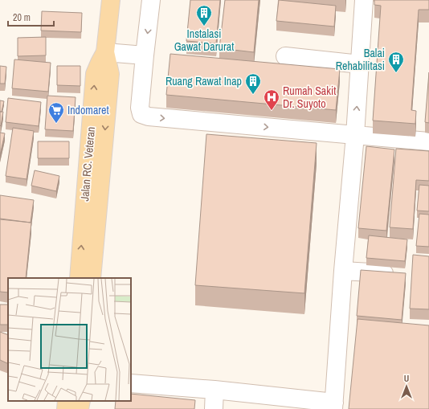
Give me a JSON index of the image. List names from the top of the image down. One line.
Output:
{"streets":{"main road":["Jalan RC. Veteran"]},"places":{"building":["Instalasi Gawat Darurat","Balai Rehabilitasi","Ruang Rawat Inap"],"hospital":["Rumah Sakit Dr. Suyoto"],"supermarket":["Indomaret"]},"scale_bar":"20 m","north":"top"}
